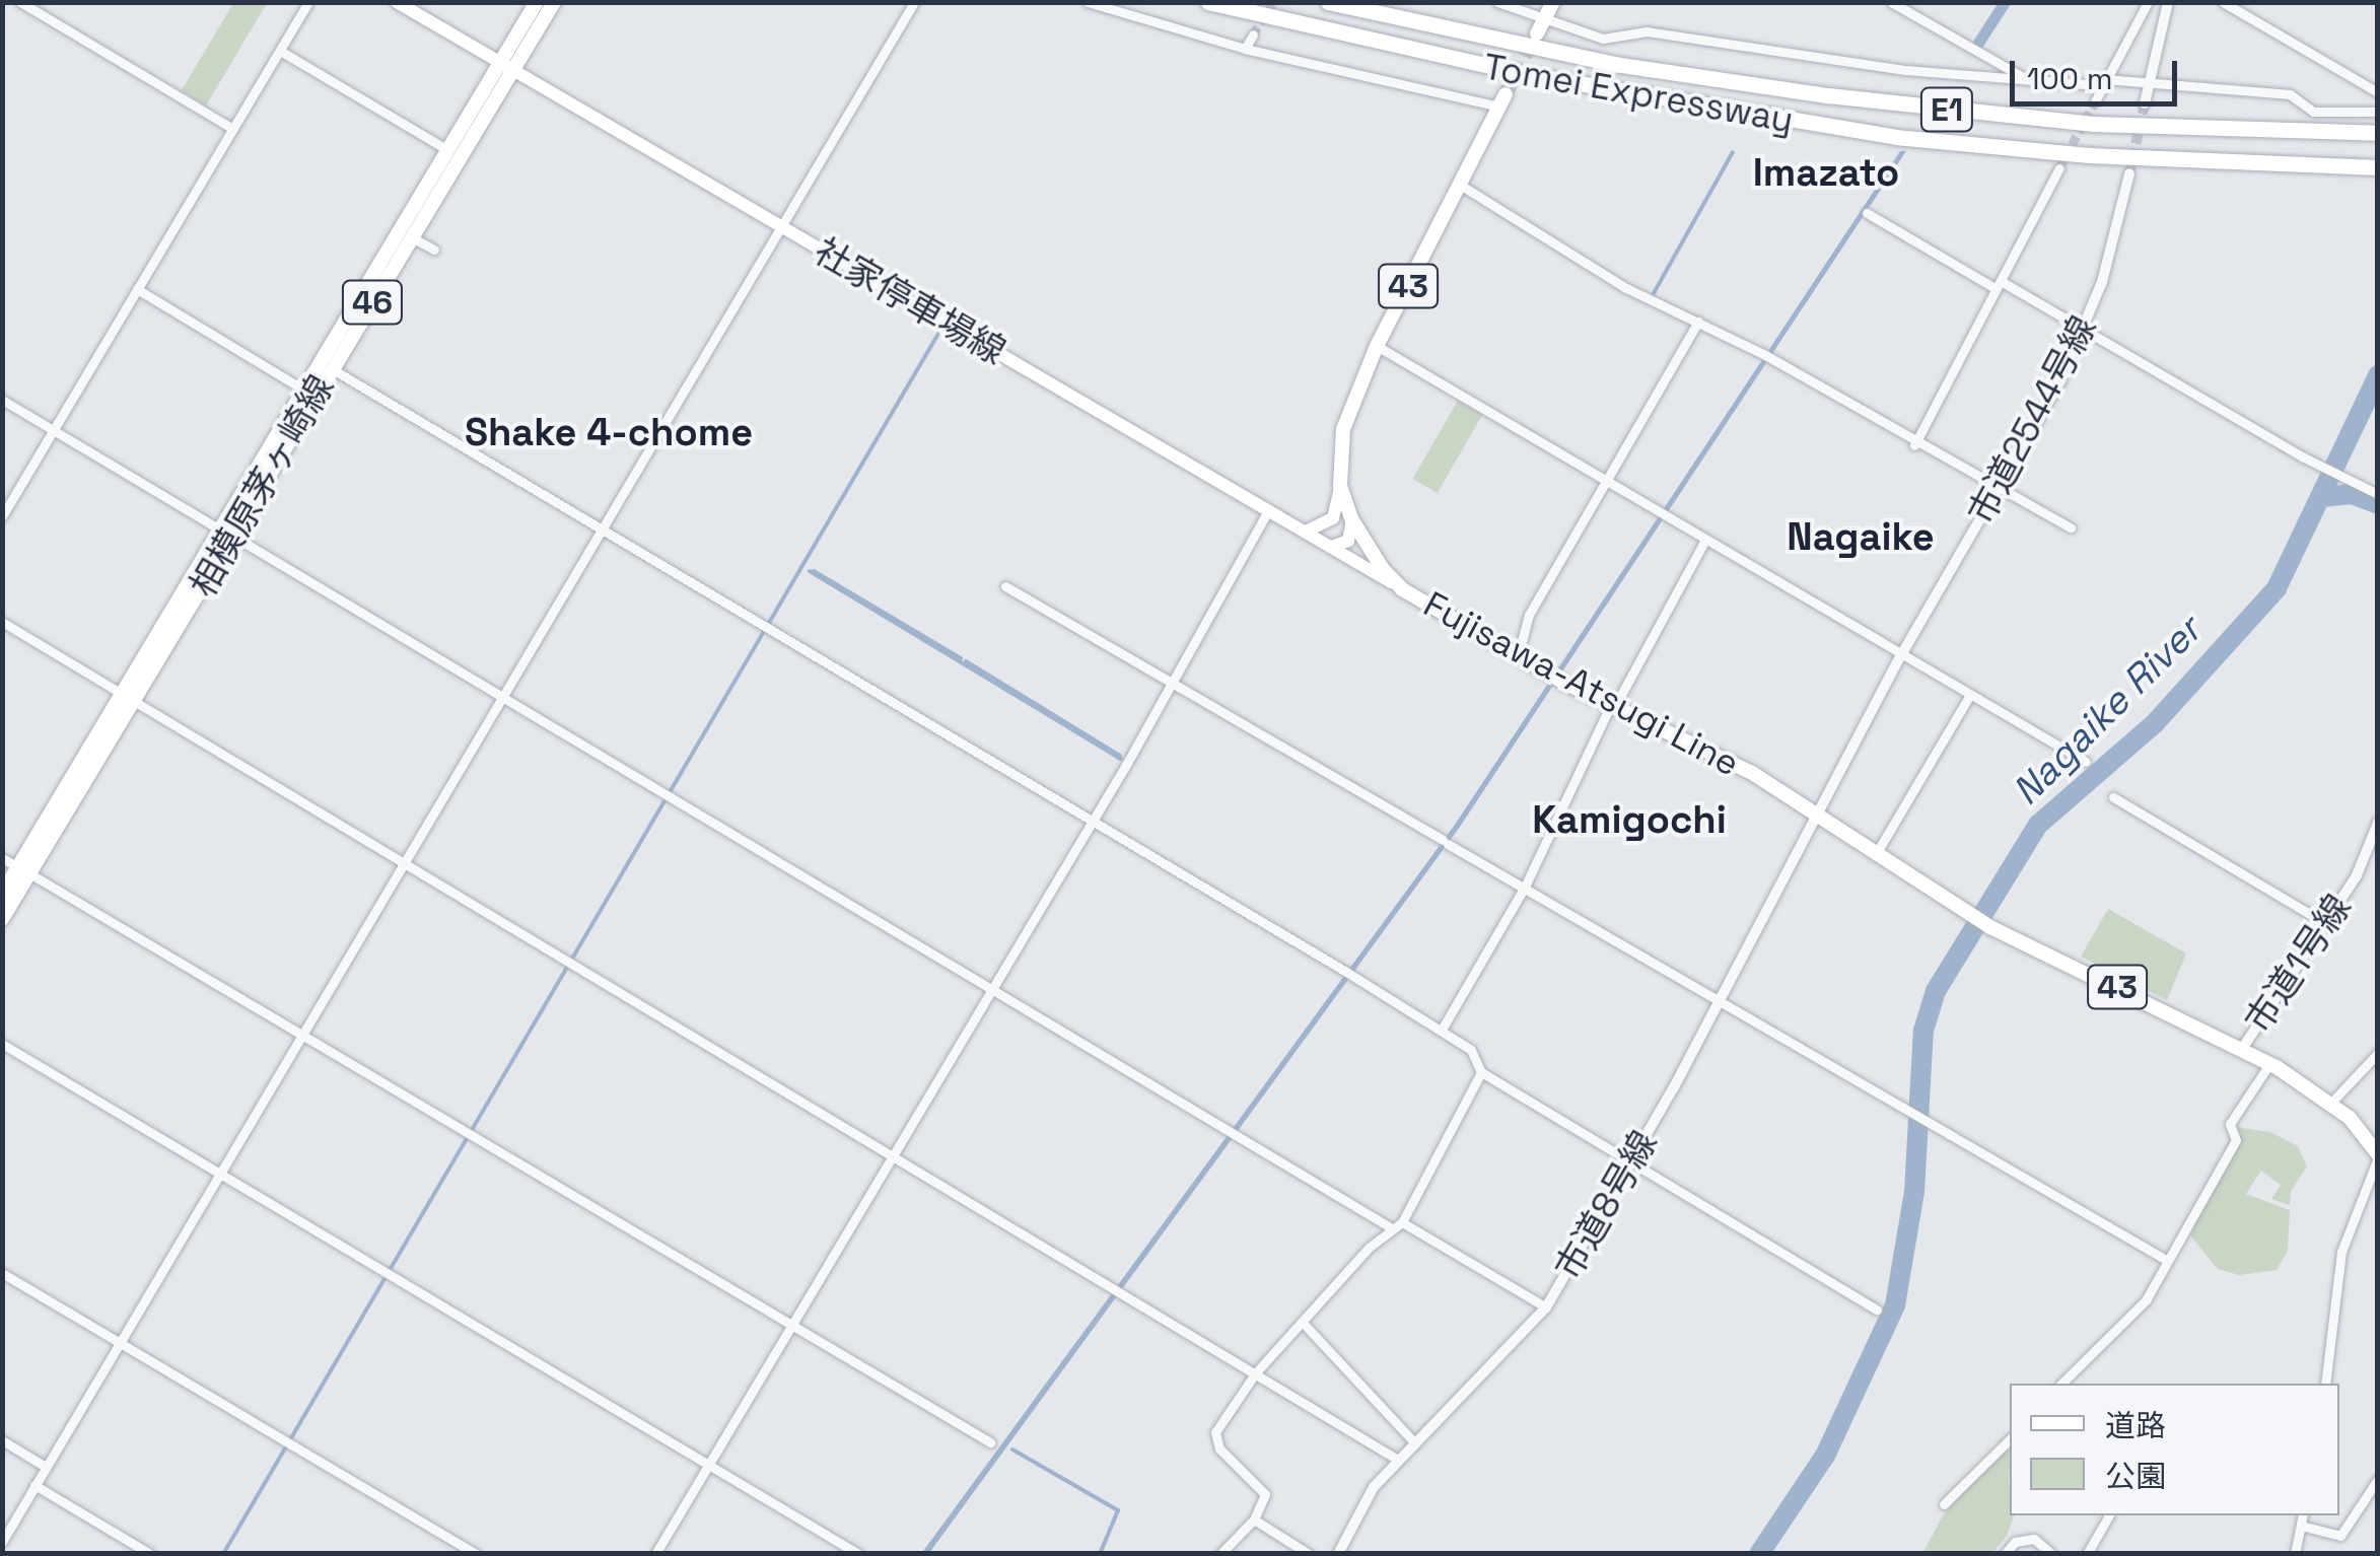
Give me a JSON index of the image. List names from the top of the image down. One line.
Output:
{"streets":{"highway":["Tomei Expressway","E1"],"main road":["43","社家停車場線","46","相模原茅ヶ崎線","Fujisawa-Atsugi Line"],"street":["市道2544号線","市道1号線","市道8号線"]},"crossings":[["43","Fujisawa-Atsugi Line"],["43","市道1号線"],["社家停車場線","相模原茅ヶ崎線"],["社家停車場線","Fujisawa-Atsugi Line"],["市道2544号線","Fujisawa-Atsugi Line"],["市道2544号線","市道8号線"],["Fujisawa-Atsugi Line","市道1号線"],["Fujisawa-Atsugi Line","市道8号線"]],"districts":["Imazato","Shake 4-chome","Nagaike","Kamigochi"],"water":["Nagaike River"],"legend":["道路","公園"],"scale_bar":"100 m"}
